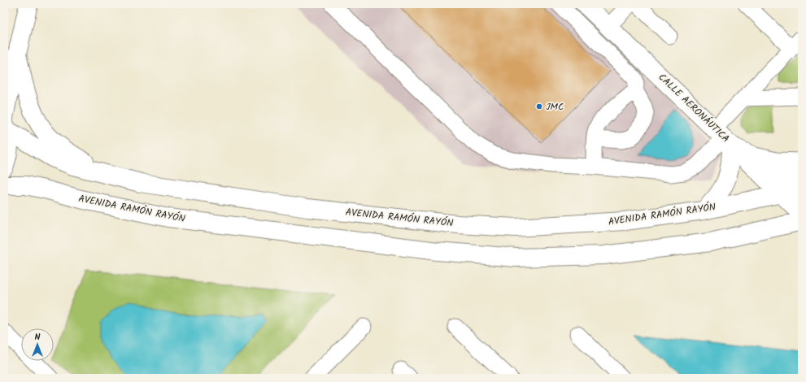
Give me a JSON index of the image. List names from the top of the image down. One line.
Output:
{"streets":{"main road":["CALLE AERONÁUTICA","AVENIDA RAMÓN RAYÓN"]},"crossings":[["CALLE AERONÁUTICA","AVENIDA RAMÓN RAYÓN"]],"places":["JMC"],"north":"top"}
